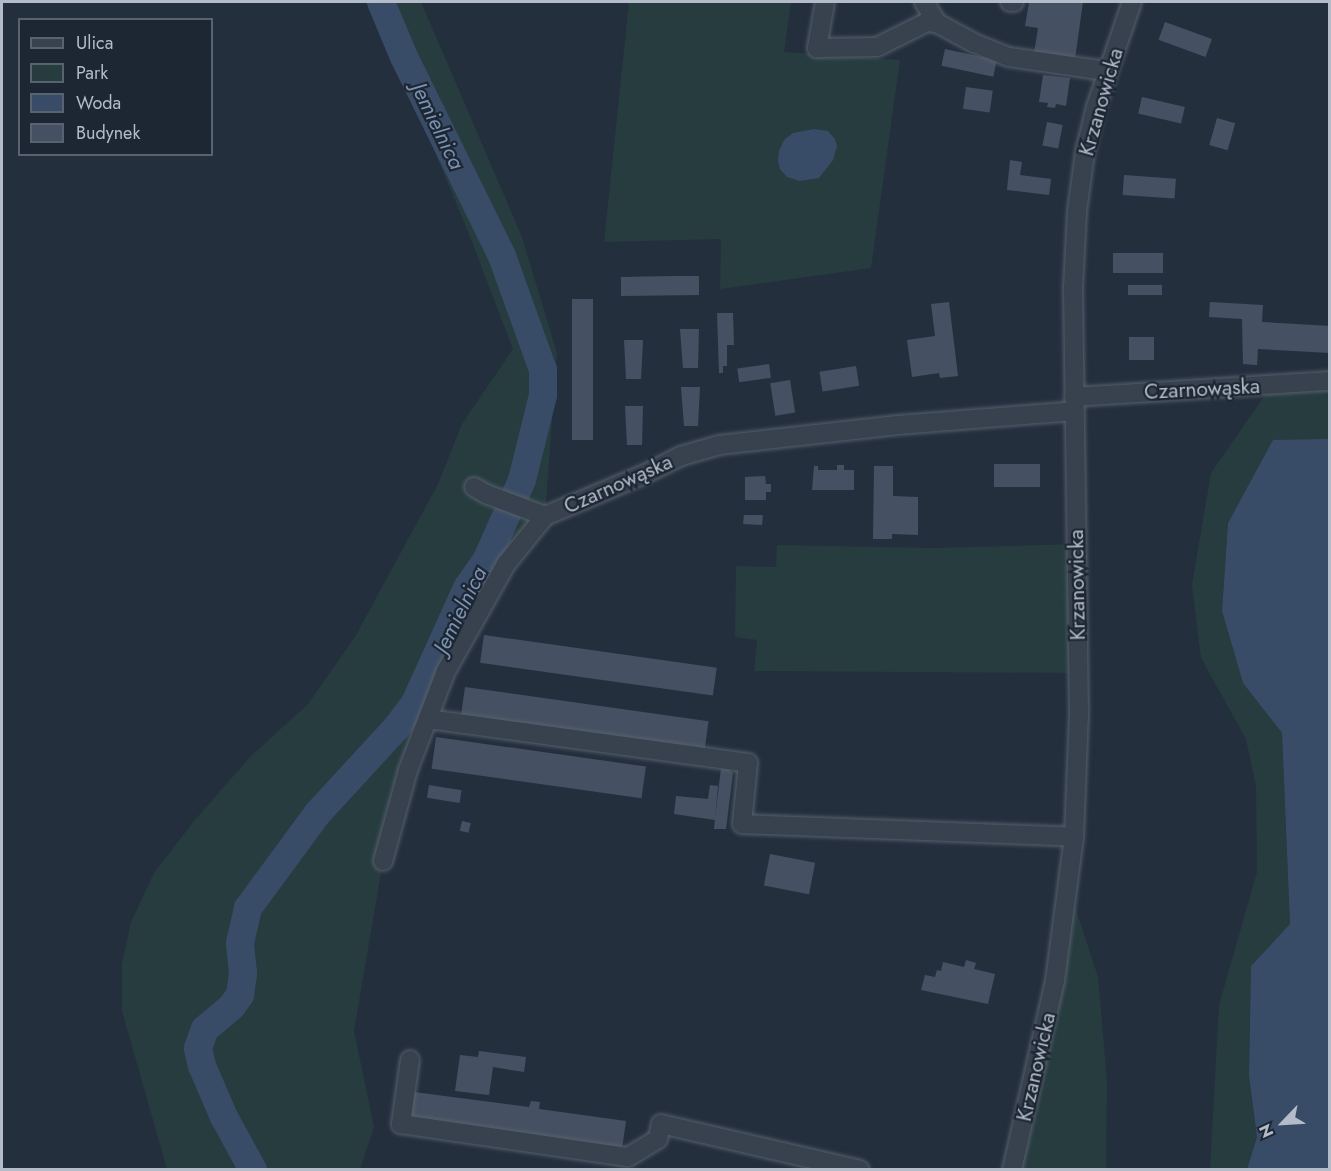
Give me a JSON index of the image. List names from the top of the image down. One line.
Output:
{"streets":{"street":["Krzanowicka","Czarnowąska"]},"crossings":[["Krzanowicka","Czarnowąska"]],"water":["Jemielnica"],"legend":["Ulica","Park","Woda","Budynek"],"north":"bottom left"}
